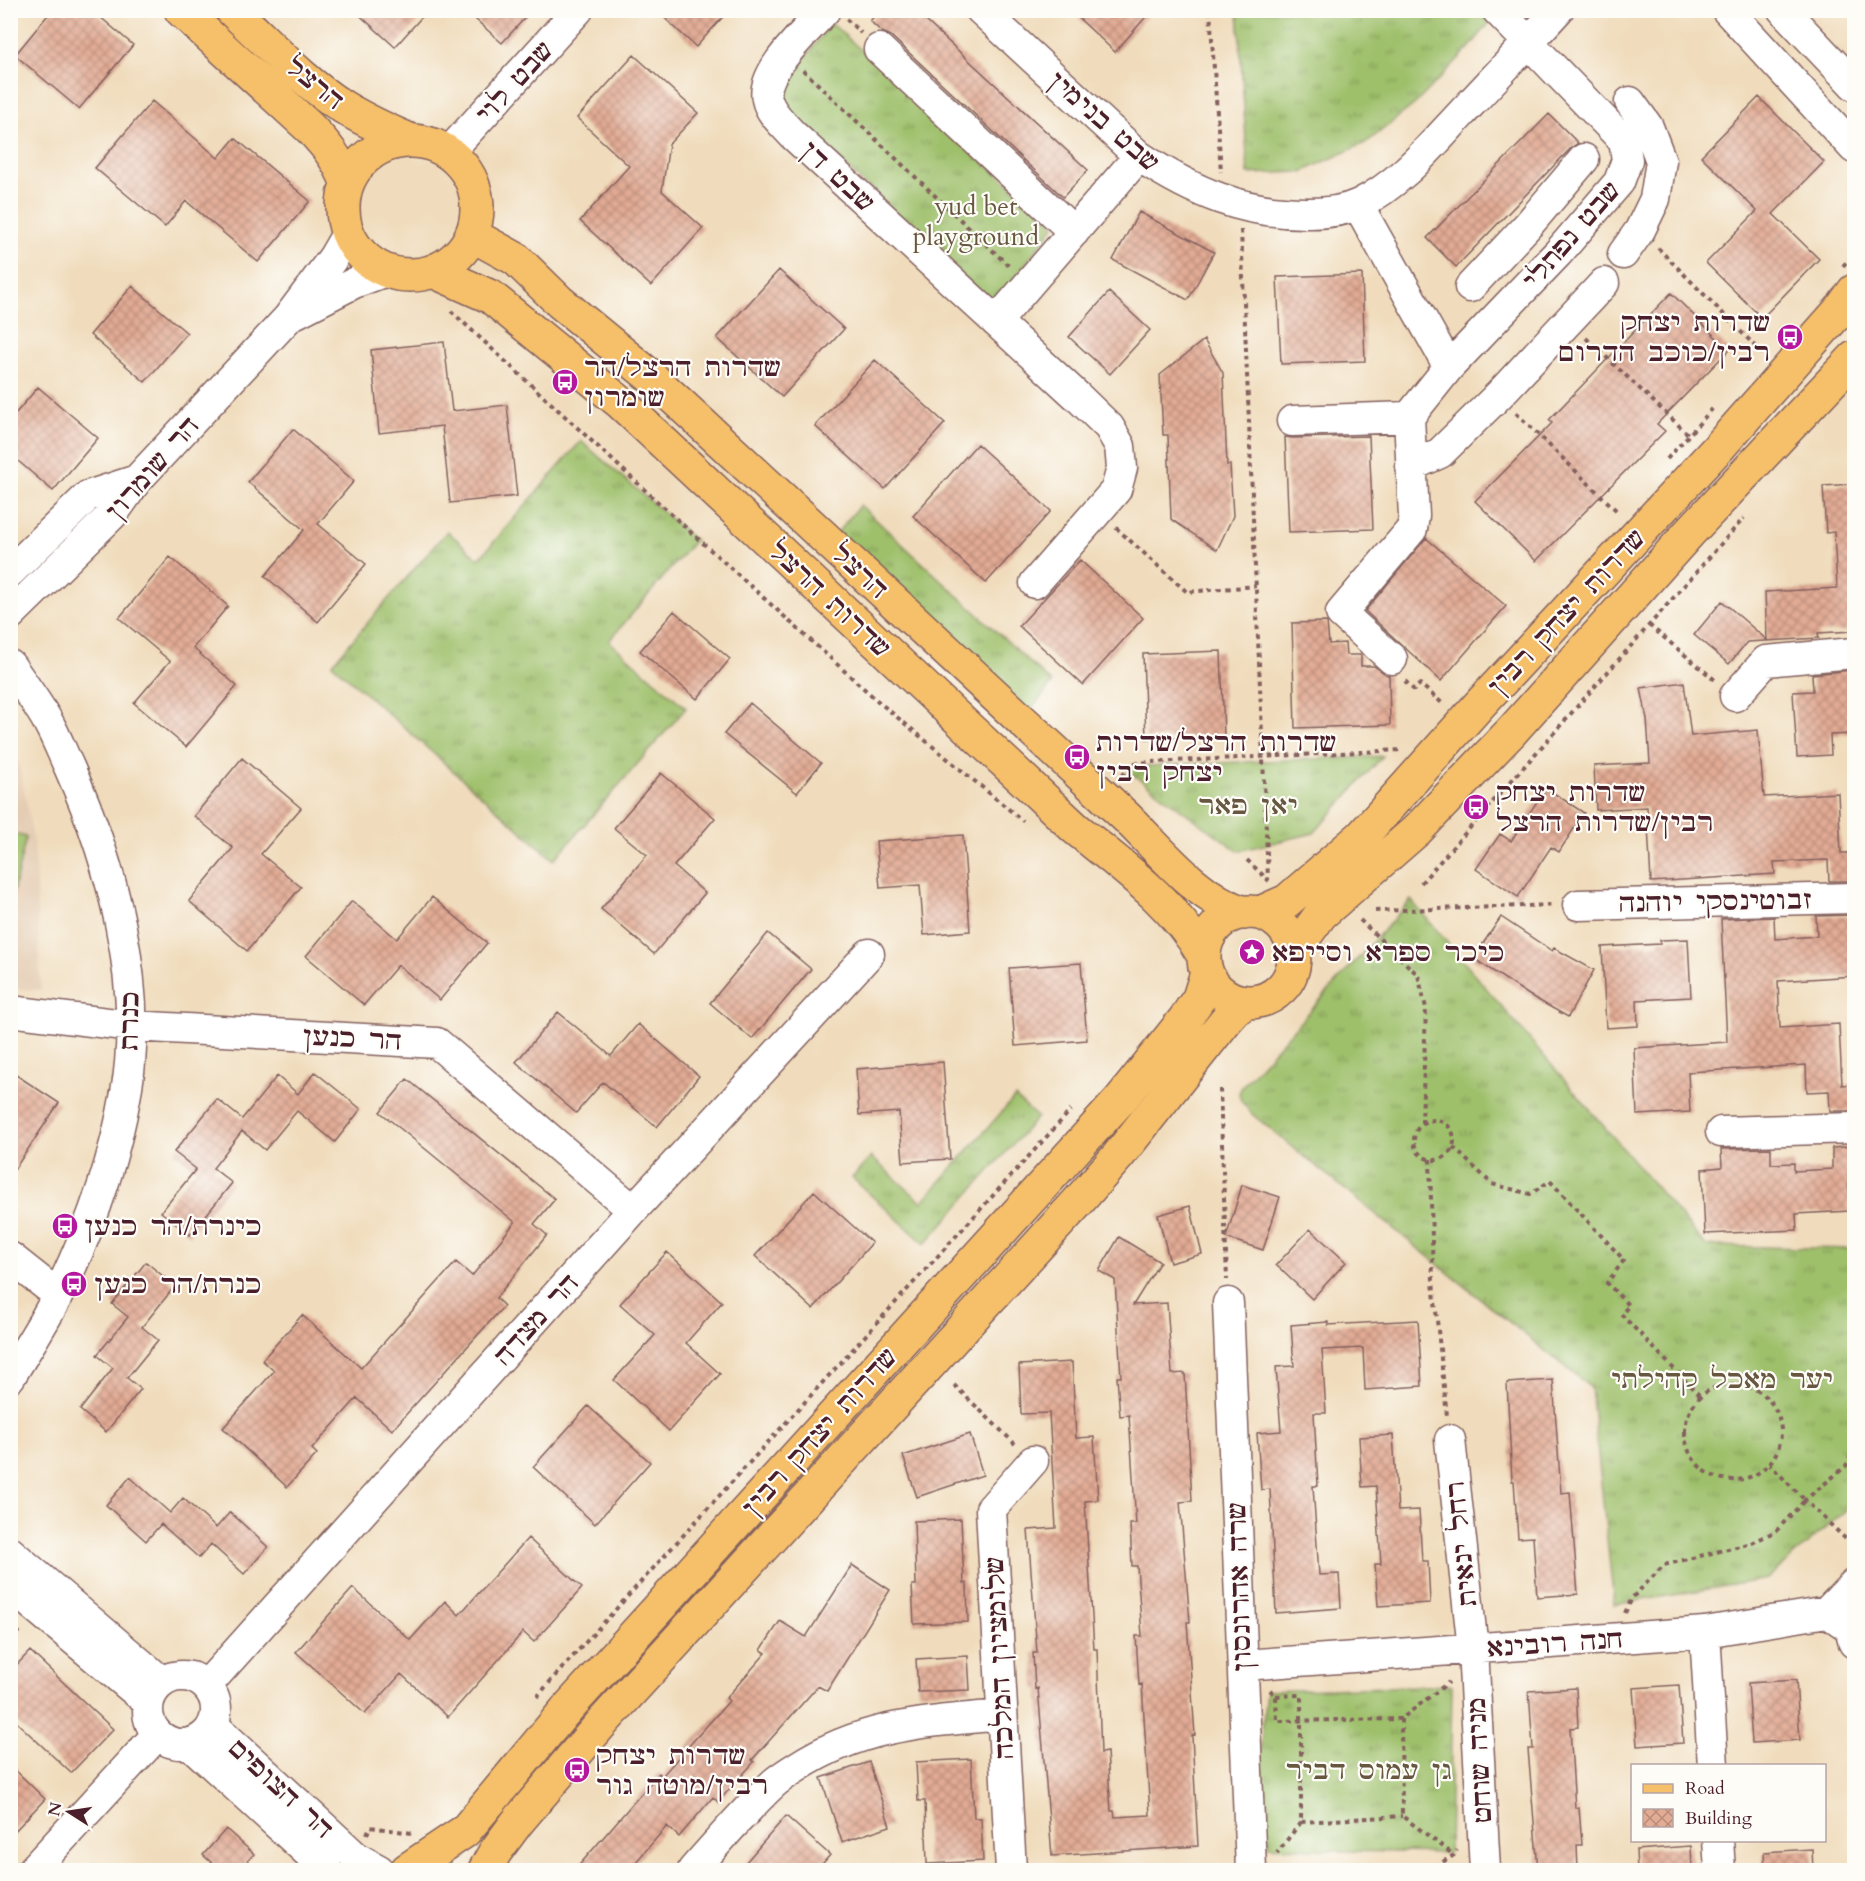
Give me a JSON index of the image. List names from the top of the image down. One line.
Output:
{"streets":{"main road":["הרצל","שדרות הרצל","שדרות יצחק רבין"],"street":["שבט לוי","שבט בנימין","שבט דן","שבט נפתלי","הר שומרון","זבוטינסקי יוהנה","כנרת","הר כנען","הר מצדה","רחל ינאית","שרה אהרונסון","חנה רובינא","שלומציון המלכה","מניה שוחט","הר הצופים"]},"crossings":[["שבט לוי","הרצל"],["שבט לוי","שדרות הרצל"],["הרצל","שדרות הרצל"],["הרצל","שדרות יצחק רבין"],["שבט בנימין","שבט נפתלי"],["שדרות הרצל","שדרות יצחק רבין"],["כנרת","הר כנען"],["הר כנען","הר מצדה"],["הר מצדה","הר הצופים"],["רחל ינאית","חנה רובינא"],["רחל ינאית","מניה שוחט"],["שרה אהרונסון","חנה רובינא"],["חנה רובינא","מניה שוחט"]],"parks":["yud bet playground","יאן פאר","יער מאכל קהילתי","גן עמוס דביר"],"places":{"bus stop":["שדרות יצחק רבין/כוכב הדרום","שדרות הרצל/הר שומרון","שדרות הרצל/שדרות יצחק רבין","שדרות יצחק רבין/שדרות הרצל","כינרת/הר כנען","כנרת/הר כנען","שדרות יצחק רבין/מוטה גור"],"place":["כיכר ספרא וסייפא"]},"legend":["Road","Building"],"north":"left"}
